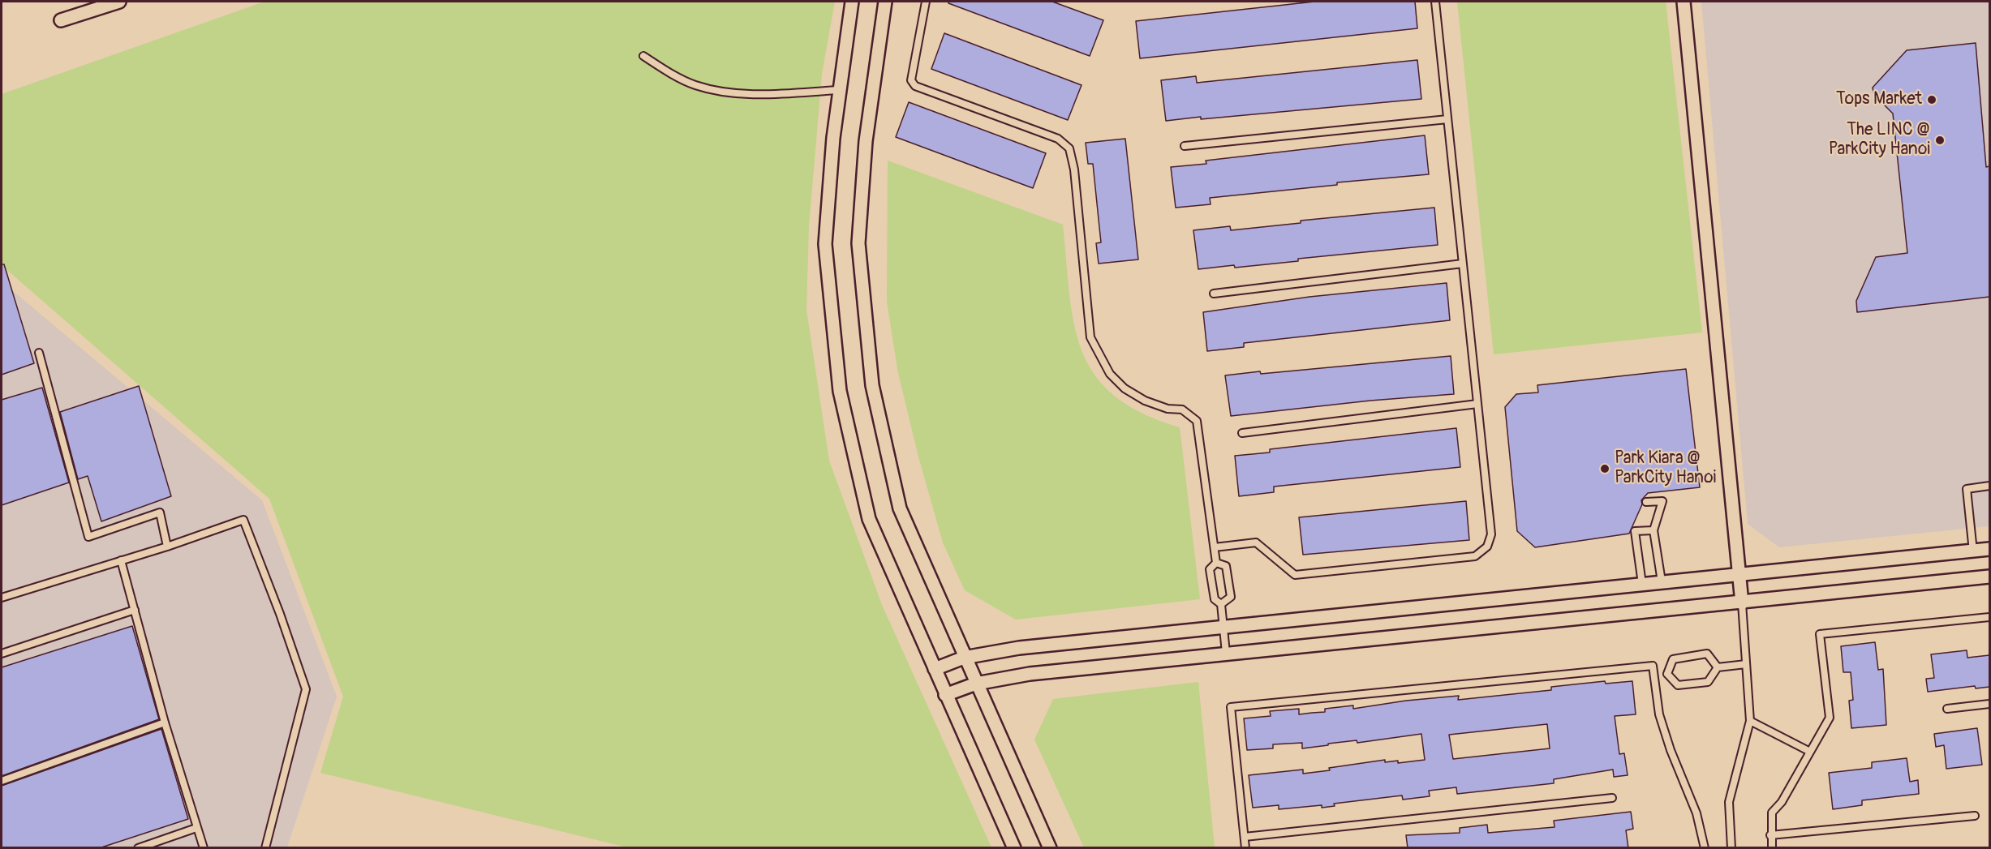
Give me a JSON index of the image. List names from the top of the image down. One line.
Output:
{"places":["Tops Market","The LINC @ ParkCity Hanoi","Park Kiara @ ParkCity Hanoi"]}
